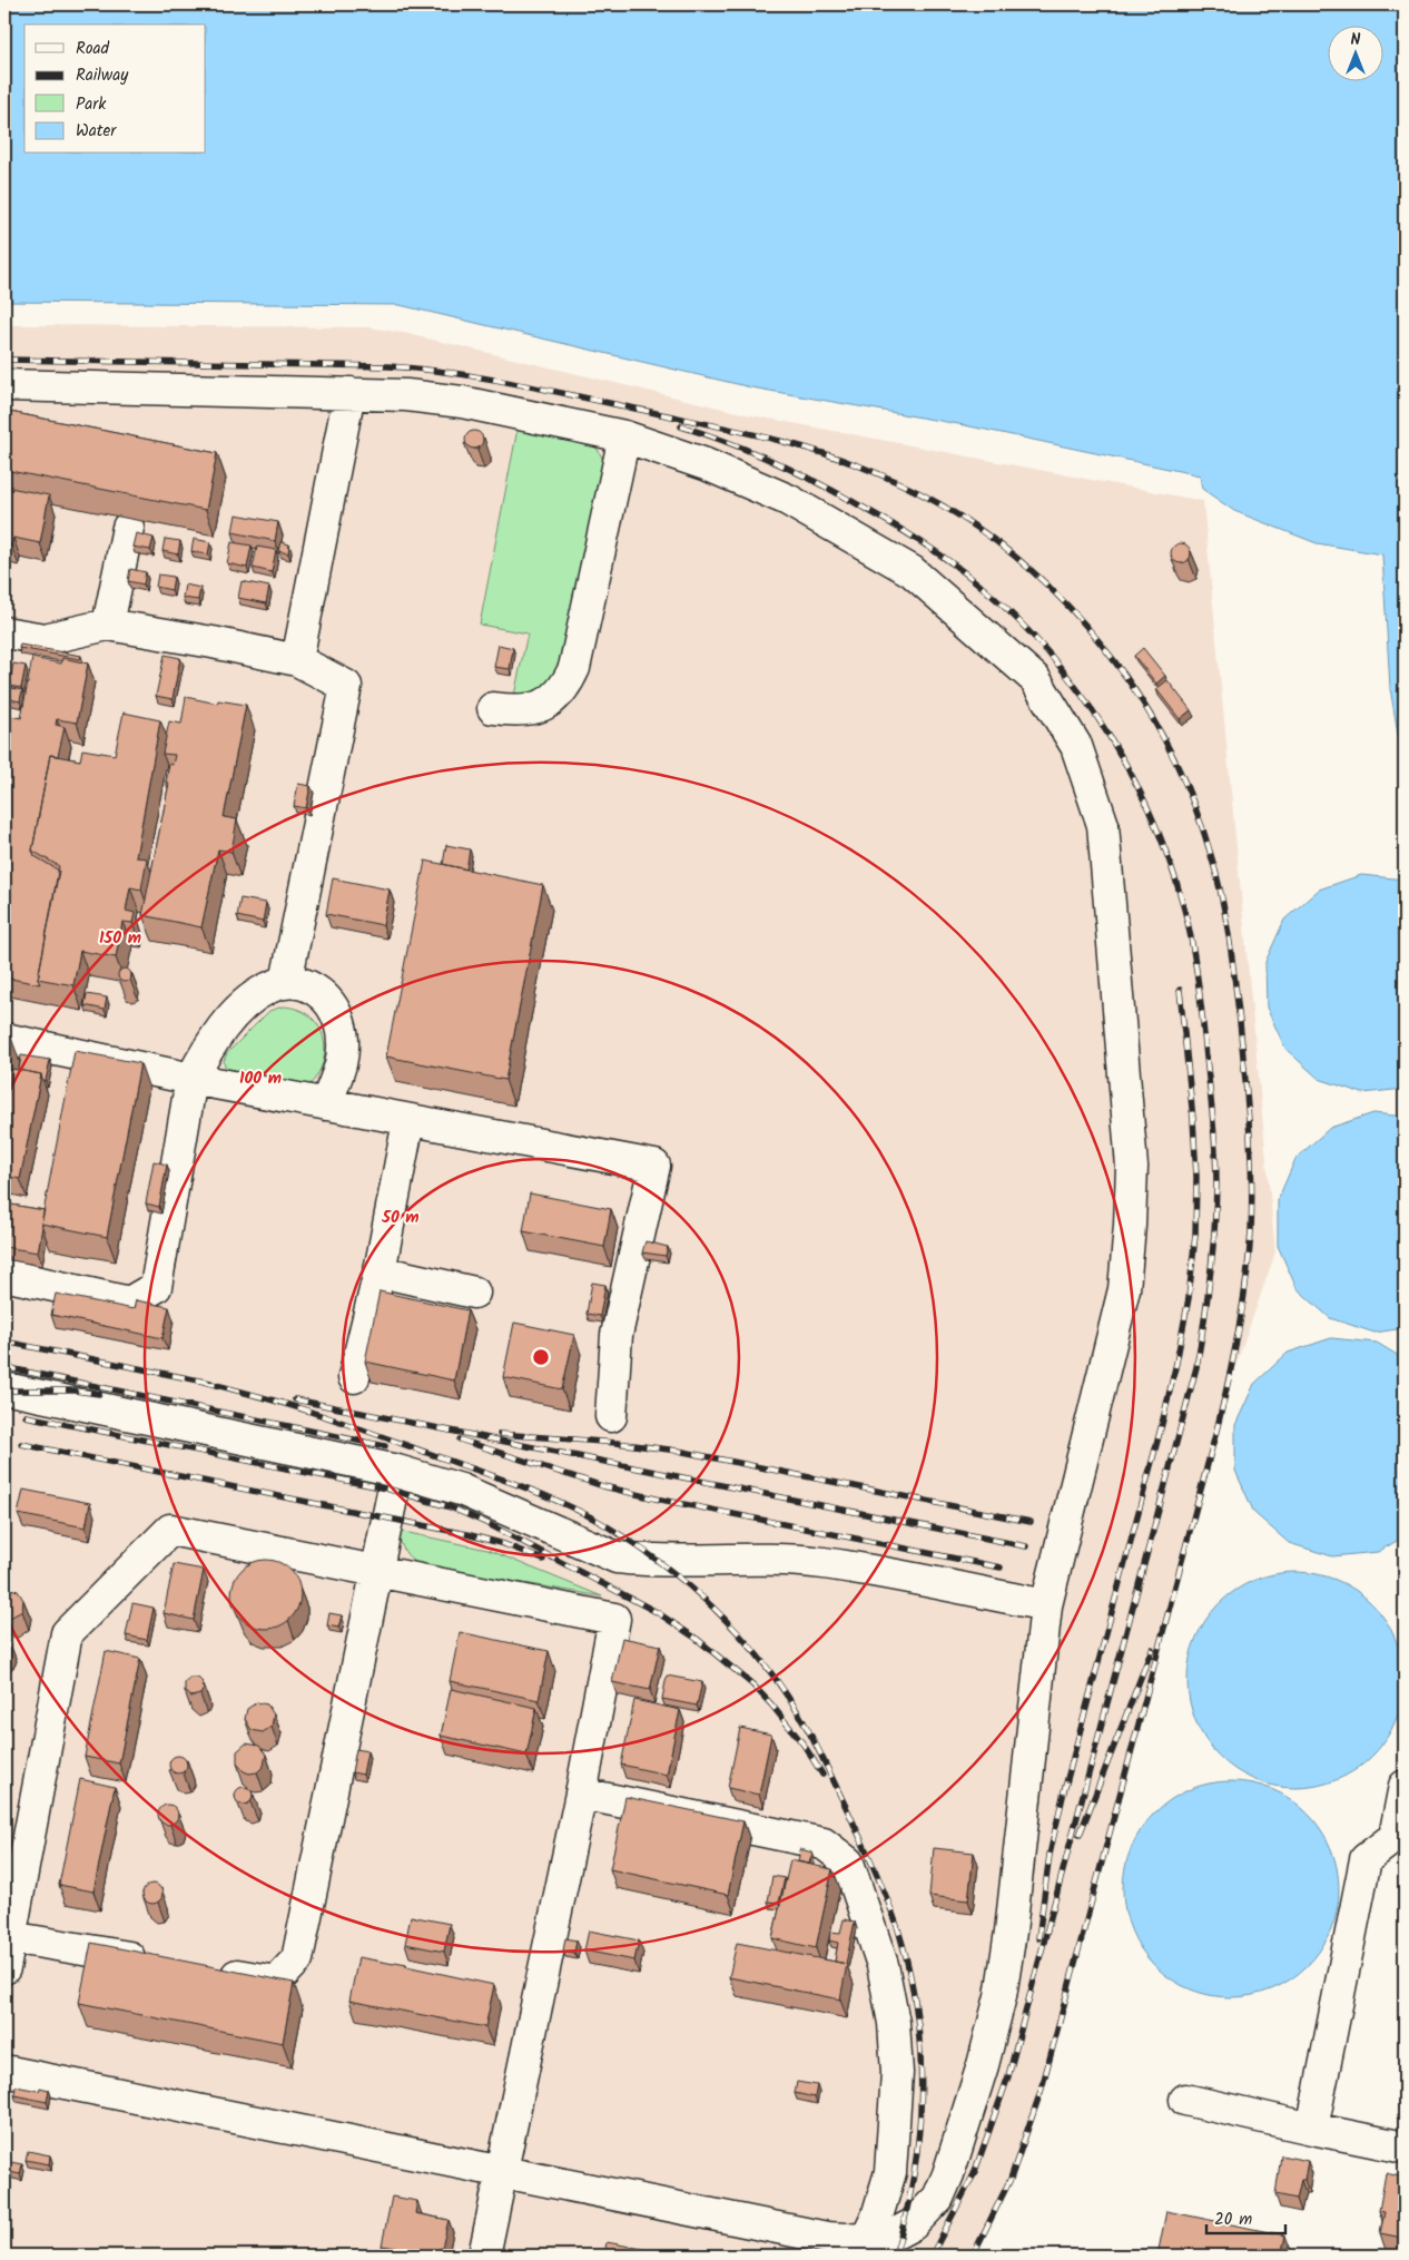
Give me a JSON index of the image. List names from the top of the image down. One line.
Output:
{"legend":["Road","Railway","Park","Water"],"scale_bar":"20 m","north":"top","rings":["150 m","100 m","50 m"]}
